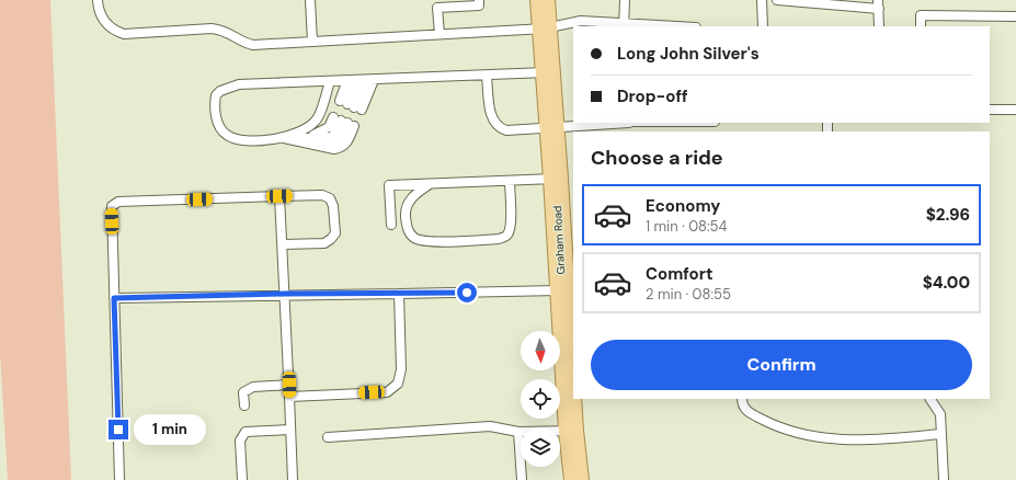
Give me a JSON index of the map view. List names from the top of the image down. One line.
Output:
{"streets":{"main road":["Graham Road"]},"north":"bottom","page":{"banner":["Long John Silver's","Drop-off"],"heading":"Choose a ride","list":[{"name":"Economy","note":"1 min · 08:54","value":"$2.96"},{"name":"Comfort","note":"2 min · 08:55","value":"$4.00"}],"buttons":"Confirm","bubble":"1 min"}}
